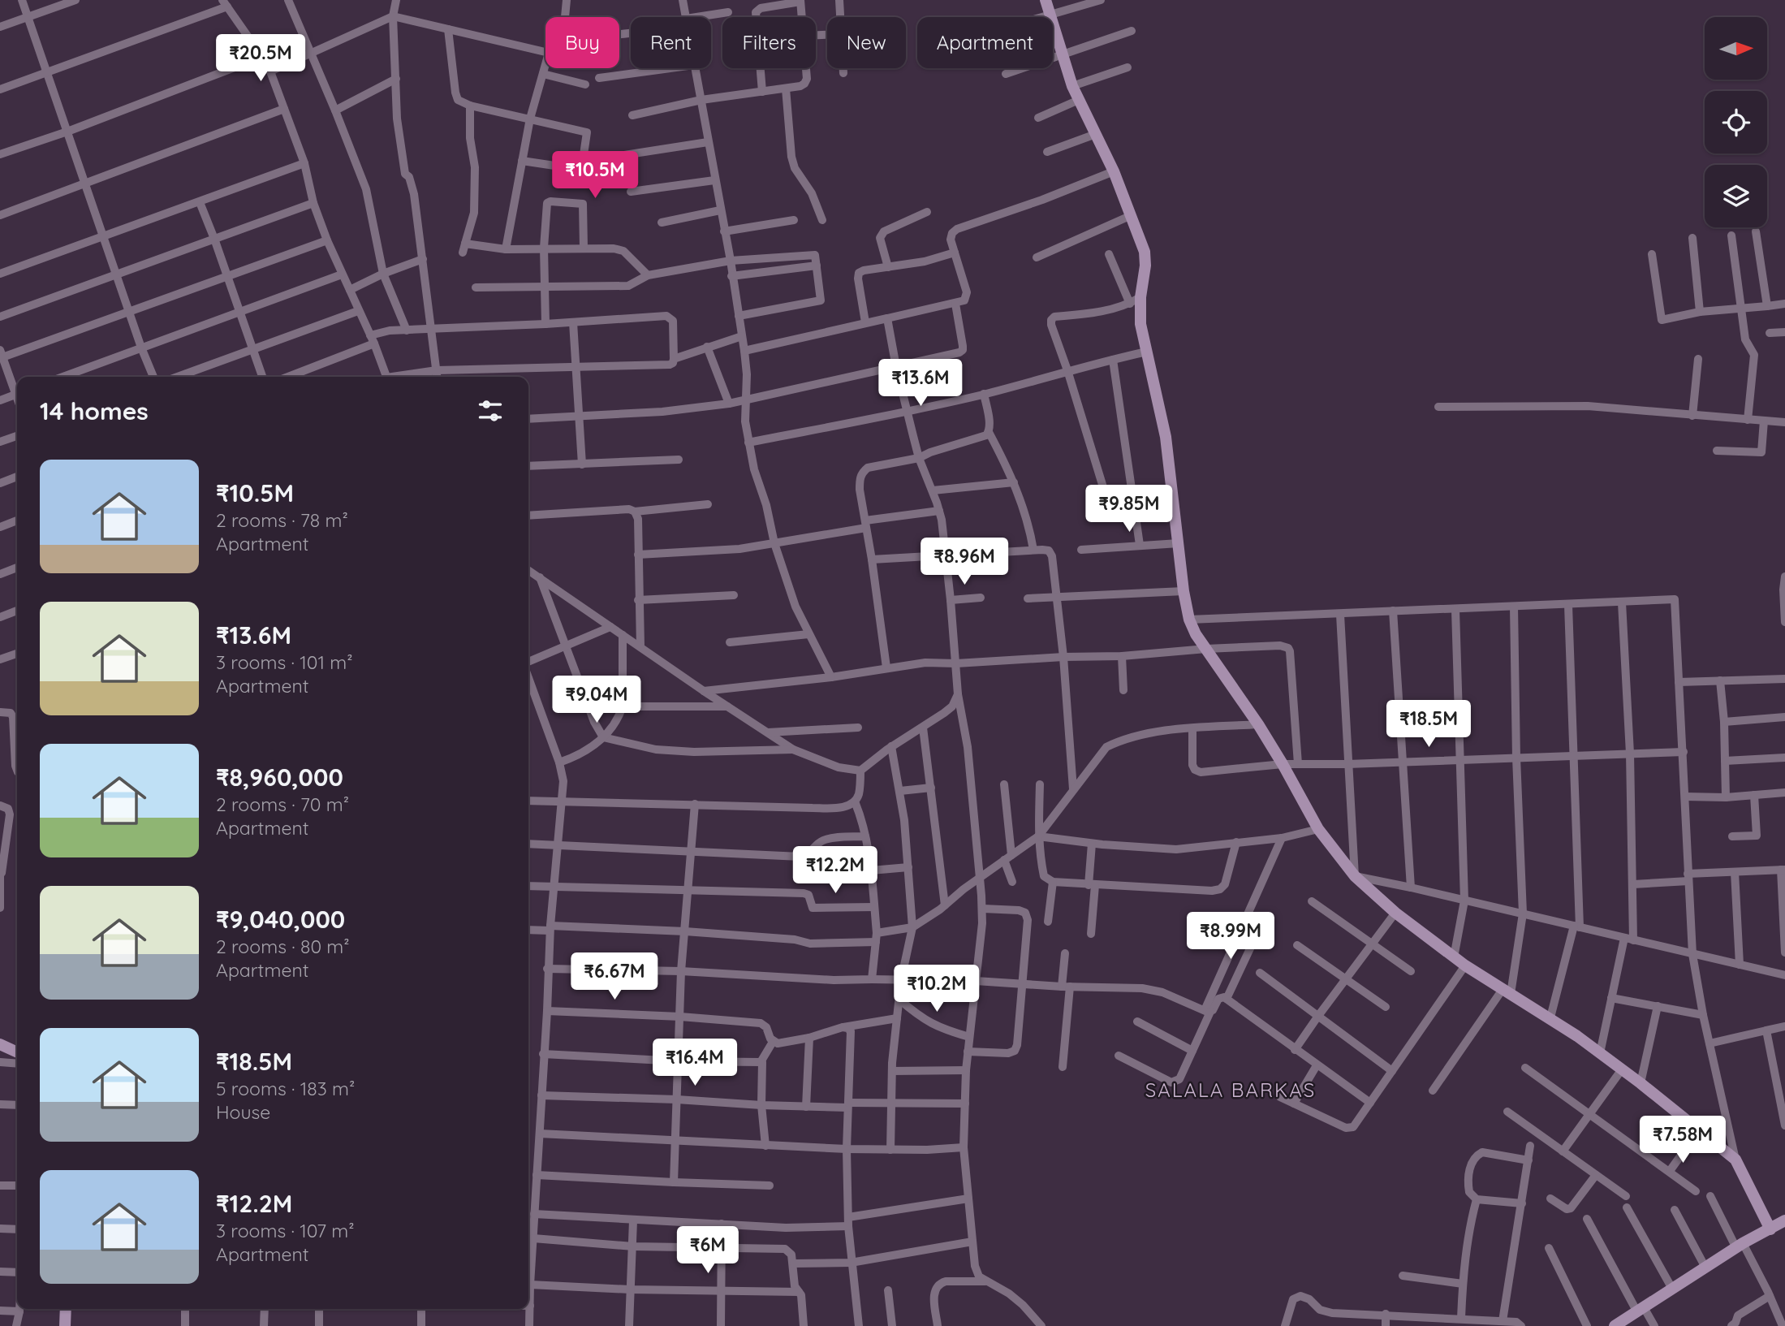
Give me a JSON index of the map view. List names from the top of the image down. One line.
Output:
{"districts":["SALALA BARKAS"],"north":"right","page":{"chip":["Buy","Rent","Filters","New","Apartment"],"price":["₹20.5M","₹10.5M","₹13.6M","₹9.85M","₹8.96M","₹9.04M","₹18.5M","₹12.2M","₹8.99M","₹6.67M","₹10.2M","₹16.4M","₹7.58M","₹6M"],"heading":"14 homes","list":[{"name":"₹10.5M","note":"2 rooms · 78 m² · Apartment"},{"name":"₹13.6M","note":"3 rooms · 101 m² · Apartment"},{"name":"₹8,960,000","note":"2 rooms · 70 m² · Apartment"},{"name":"₹9,040,000","note":"2 rooms · 80 m² · Apartment"},{"name":"₹18.5M","note":"5 rooms · 183 m² · House"},{"name":"₹12.2M","note":"3 rooms · 107 m² · Apartment"}]}}
